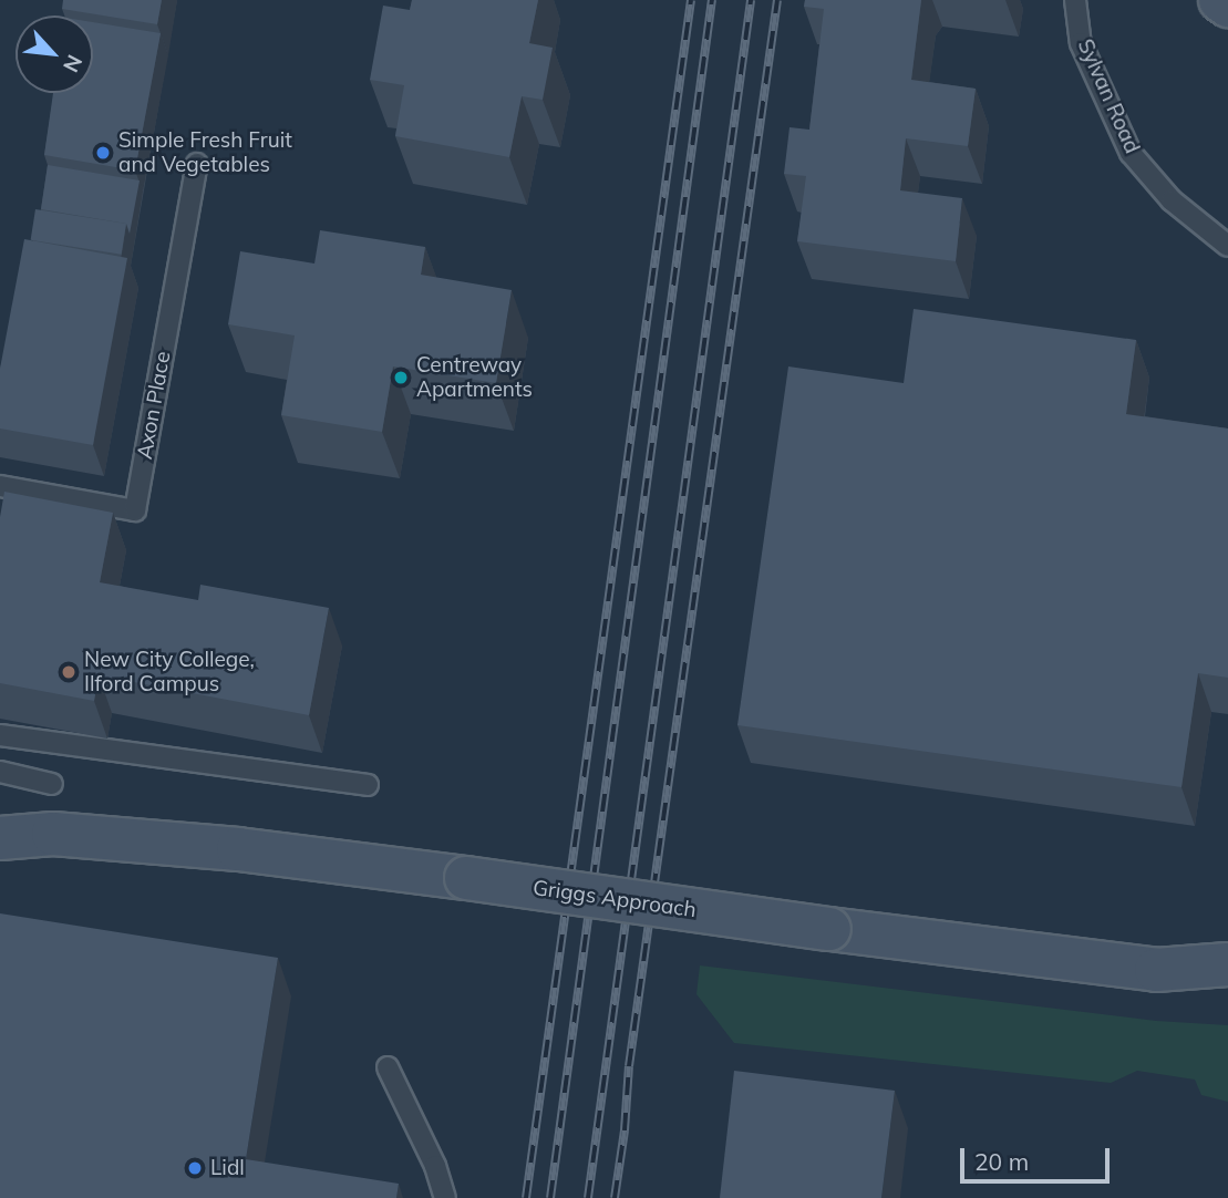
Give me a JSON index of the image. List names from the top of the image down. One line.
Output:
{"streets":{"street":["Griggs Approach"],"lane":["Sylvan Road","Axon Place"]},"places":["Simple Fresh Fruit and Vegetables","Centreway Apartments","New City College, Ilford Campus","Lidl"],"scale_bar":"20 m","north":"bottom right"}
